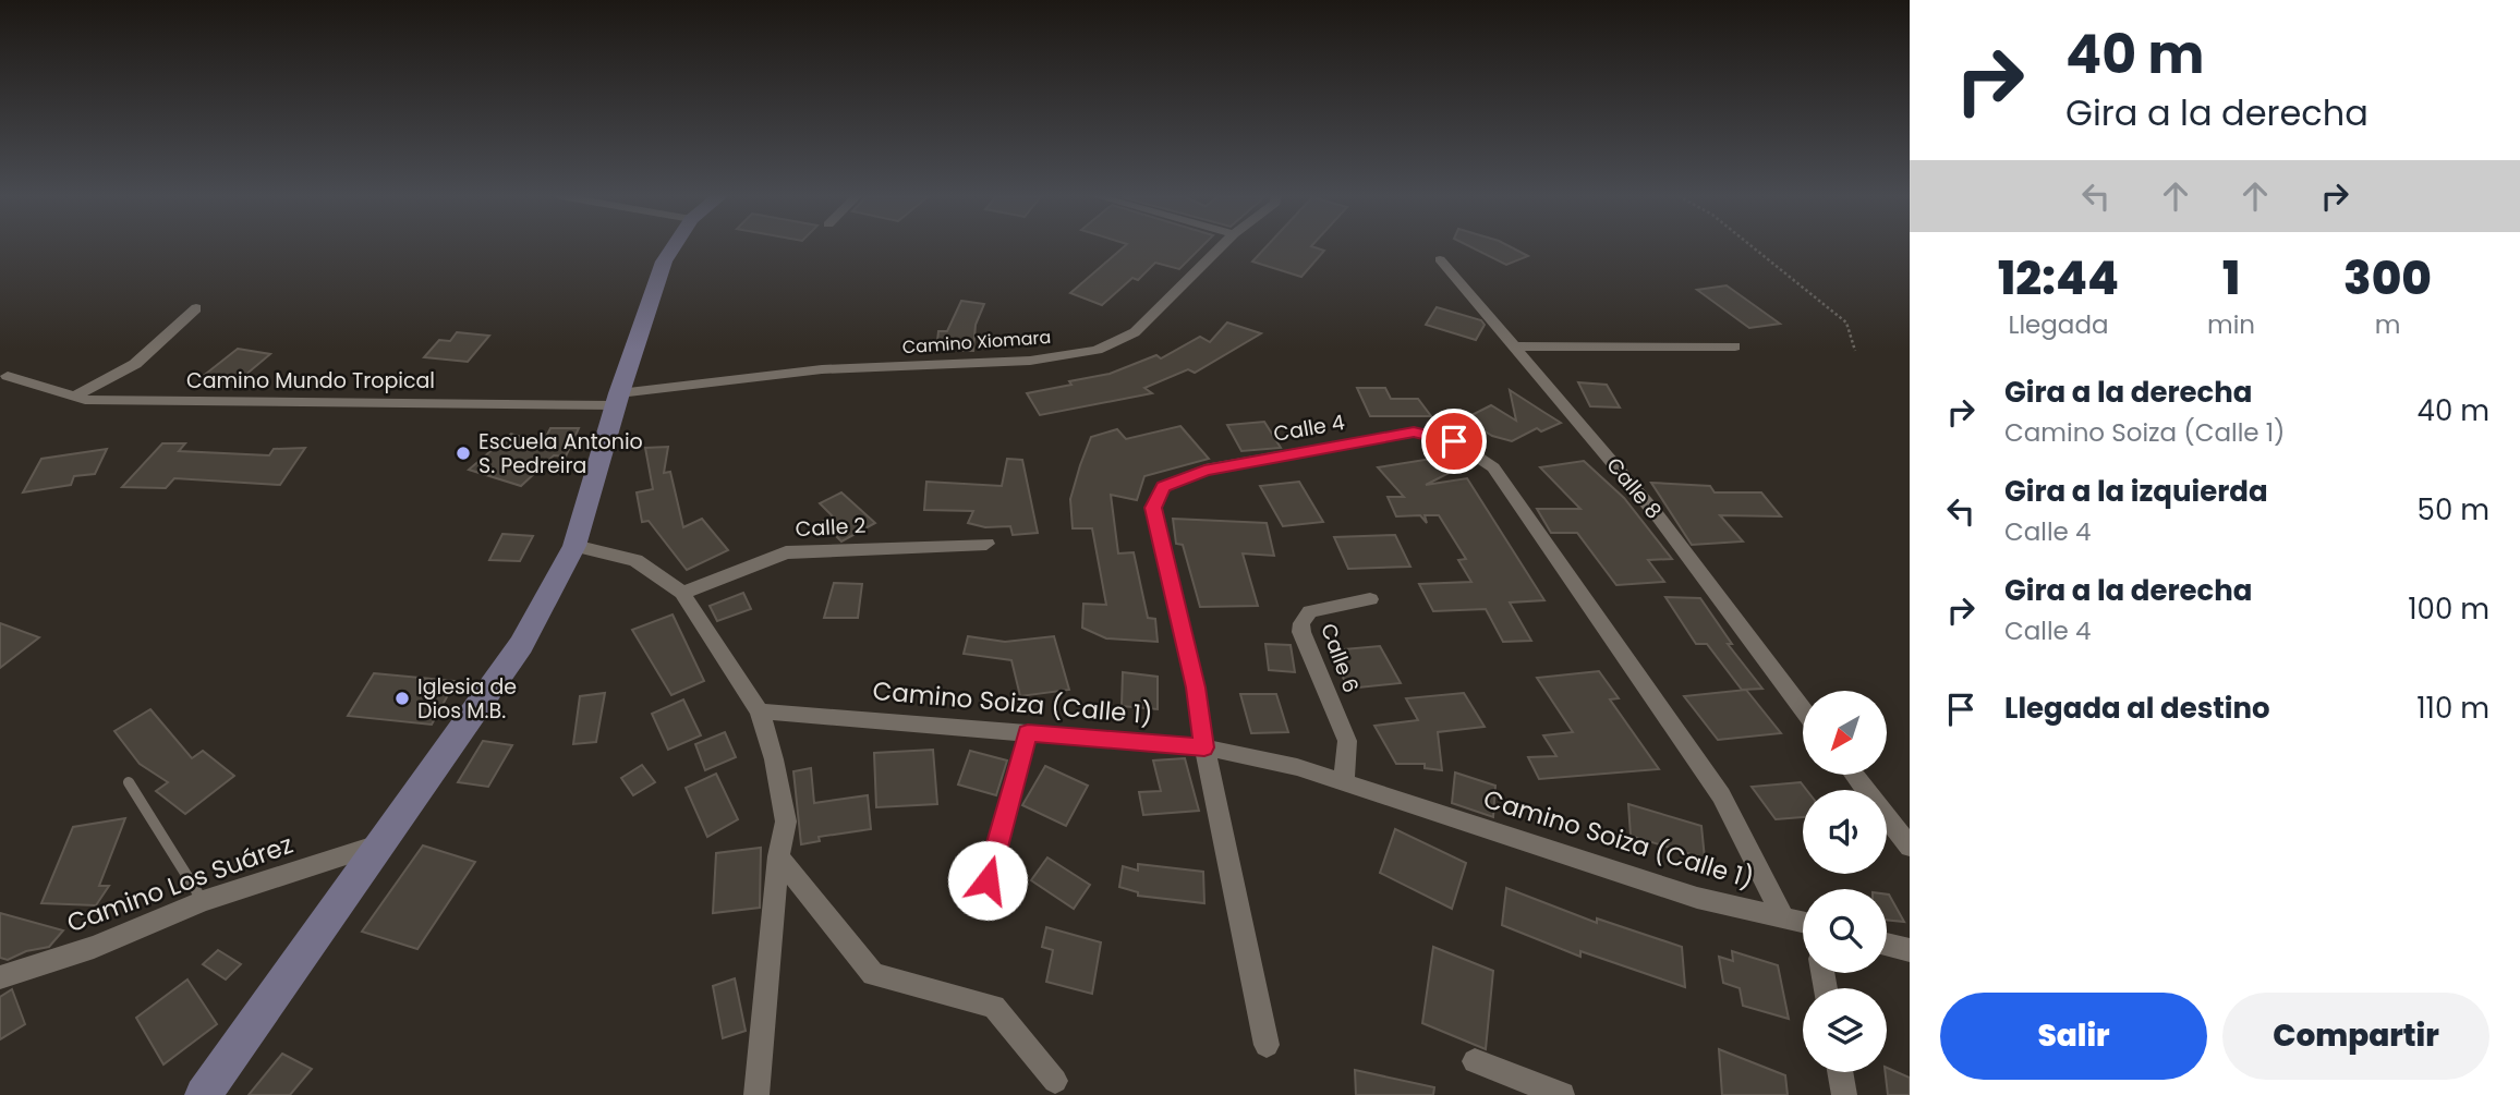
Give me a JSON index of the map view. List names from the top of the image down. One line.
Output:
{"streets":{"street":["Camino Xiomara","Camino Mundo Tropical","Calle 4","Calle 8","Calle 2","Calle 6","Camino Soiza (Calle 1)","Camino Los Suárez"]},"crossings":[["Camino Xiomara","Camino Mundo Tropical"],["Calle 4","Camino Soiza (Calle 1)"],["Calle 6","Camino Soiza (Calle 1)"]],"places":["Escuela Antonio S. Pedreira","Iglesia de Dios M.B."],"north":"bottom left","page":{"turn":["40 m","Gira a la derecha"],"eta":["12:44","Llegada","1","min","300","m"],"list":[{"name":"Gira a la derecha","note":"Camino Soiza (Calle 1)","value":"40 m"},{"name":"Gira a la izquierda","note":"Calle 4","value":"50 m"},{"name":"Gira a la derecha","note":"Calle 4","value":"100 m"},{"name":"Llegada al destino","value":"110 m"}],"buttons":["Salir","Compartir"]}}
